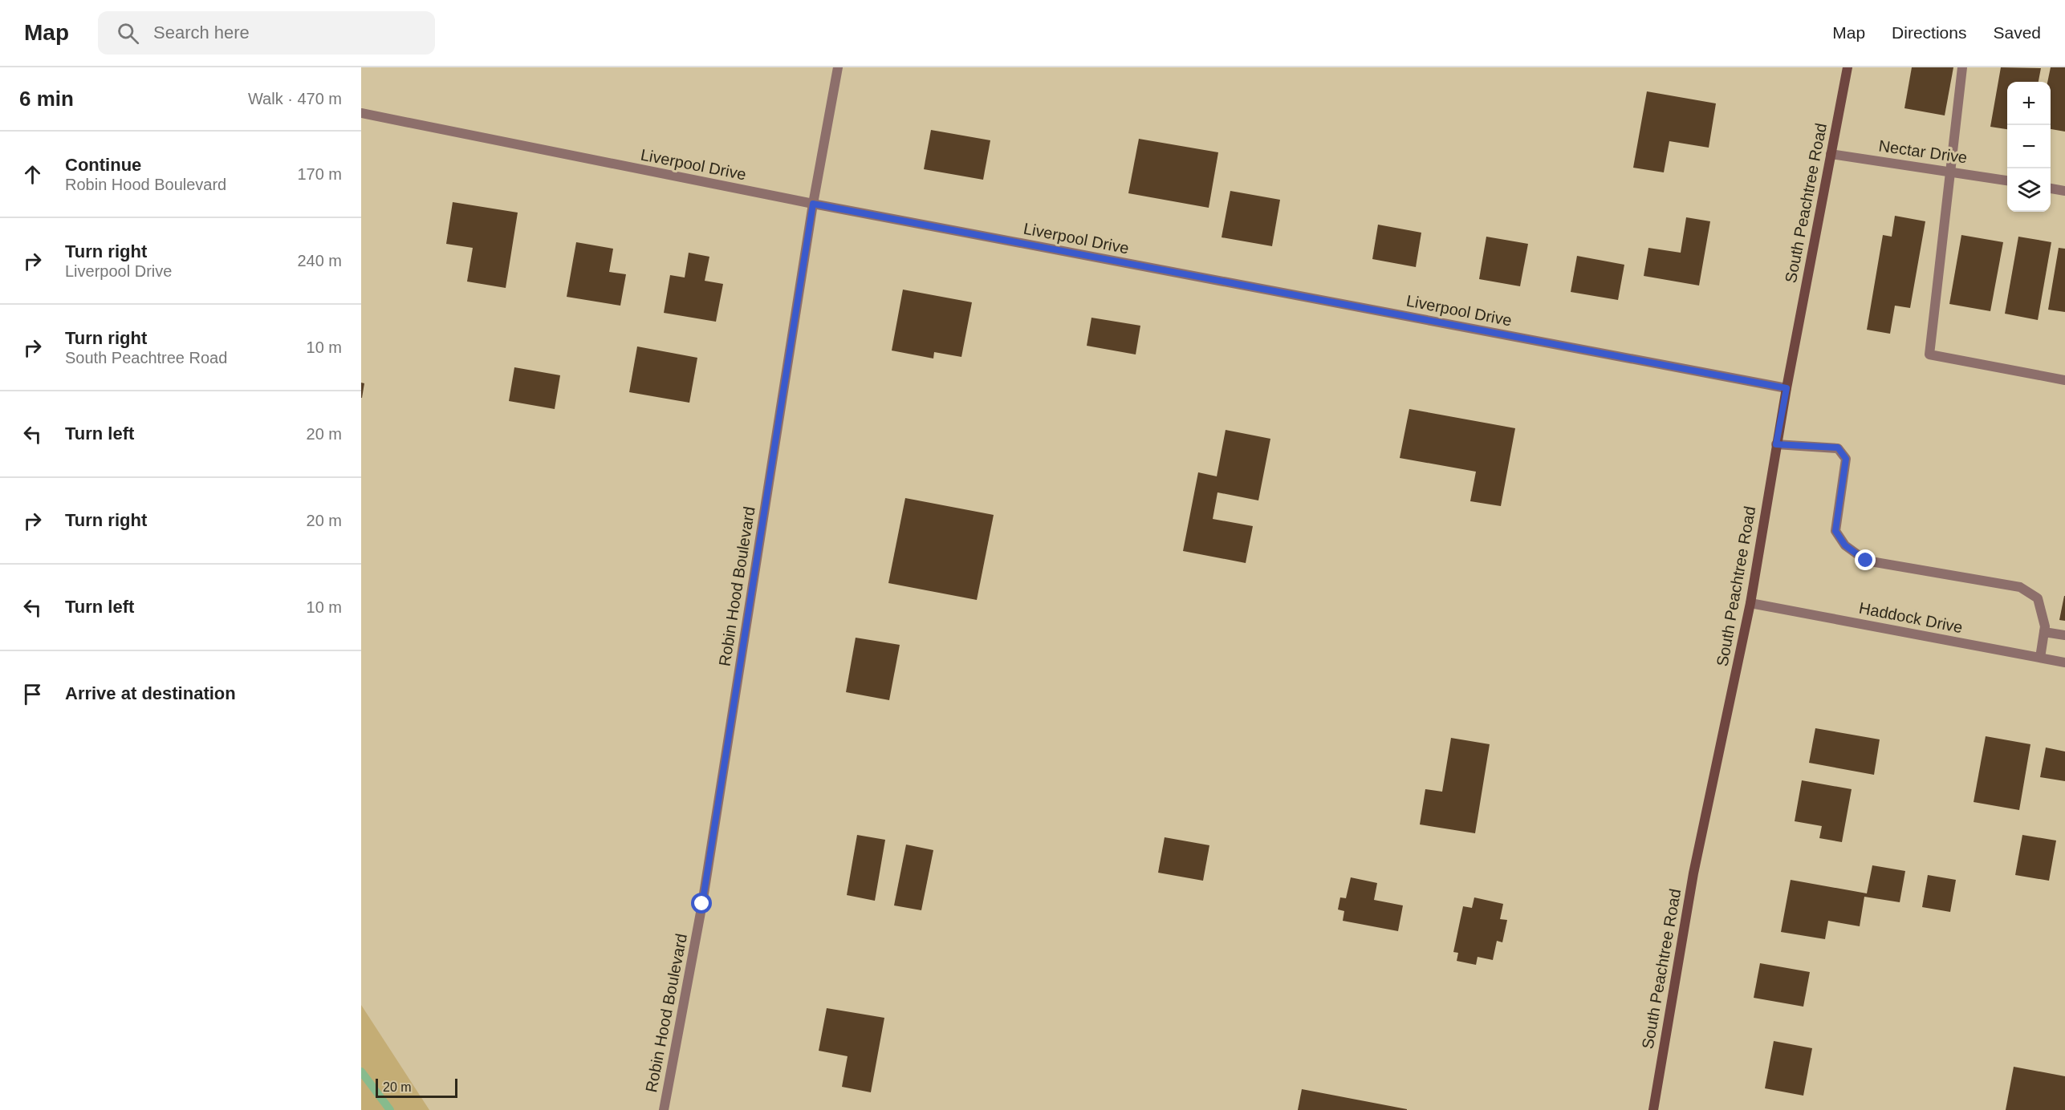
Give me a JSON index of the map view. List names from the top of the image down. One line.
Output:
{"streets":{"main road":["South Peachtree Road"],"street":["Nectar Drive","Liverpool Drive","Robin Hood Boulevard","Haddock Drive"]},"crossings":[["Nectar Drive","South Peachtree Road"],["Liverpool Drive","South Peachtree Road"],["Liverpool Drive","Robin Hood Boulevard"],["South Peachtree Road","Haddock Drive"]],"scale_bar":"20 m","page":{"header":"Map","search":"Search here","nav":["Map","Directions","Saved"],"heading":["6 min","Walk · 470 m"],"map_buttons":["+","−"],"list":[["Continue","Robin Hood Boulevard","170 m"],["Turn right","Liverpool Drive","240 m"],["Turn right","South Peachtree Road","10 m"],["Turn left","20 m"],["Turn right","20 m"],["Turn left","10 m"],"Arrive at destination"],"scale":"20 m"}}
